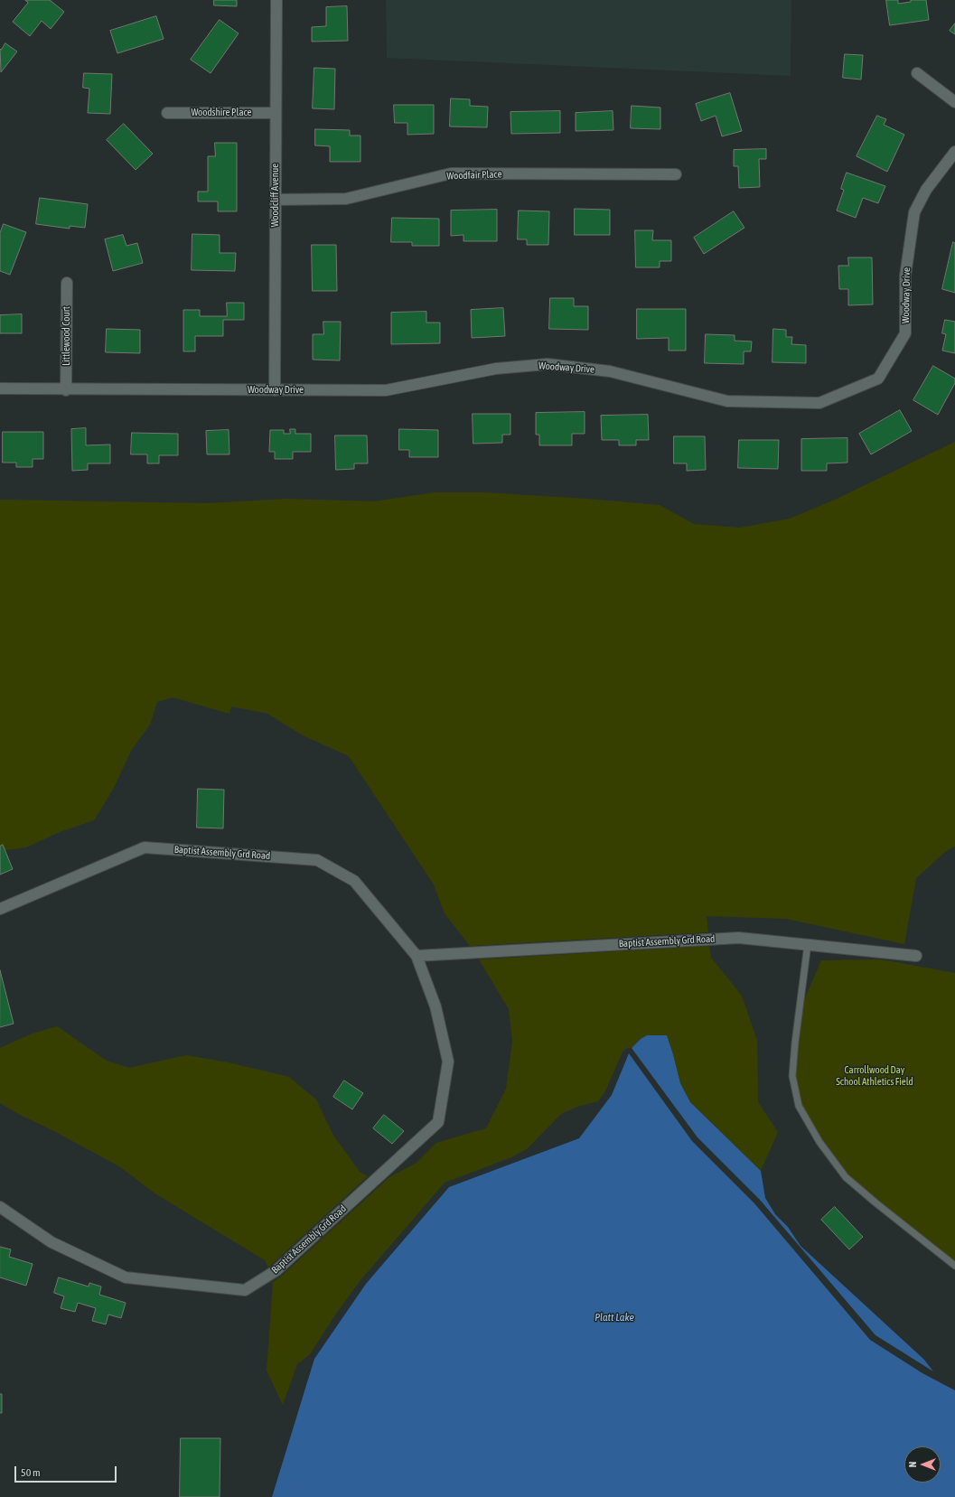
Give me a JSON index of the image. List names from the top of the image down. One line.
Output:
{"streets":{"street":["Woodshire Place","Woodfair Place","Woodcliff Avenue","Woodway Drive","Littlewood Court","Baptist Assembly Grd Road"]},"crossings":[["Woodshire Place","Woodcliff Avenue"],["Woodfair Place","Woodcliff Avenue"],["Woodcliff Avenue","Woodway Drive"],["Woodway Drive","Littlewood Court"]],"water":["Platt Lake"],"parks":["Carrollwood Day School Athletics Field"],"scale_bar":"50 m","north":"left"}
